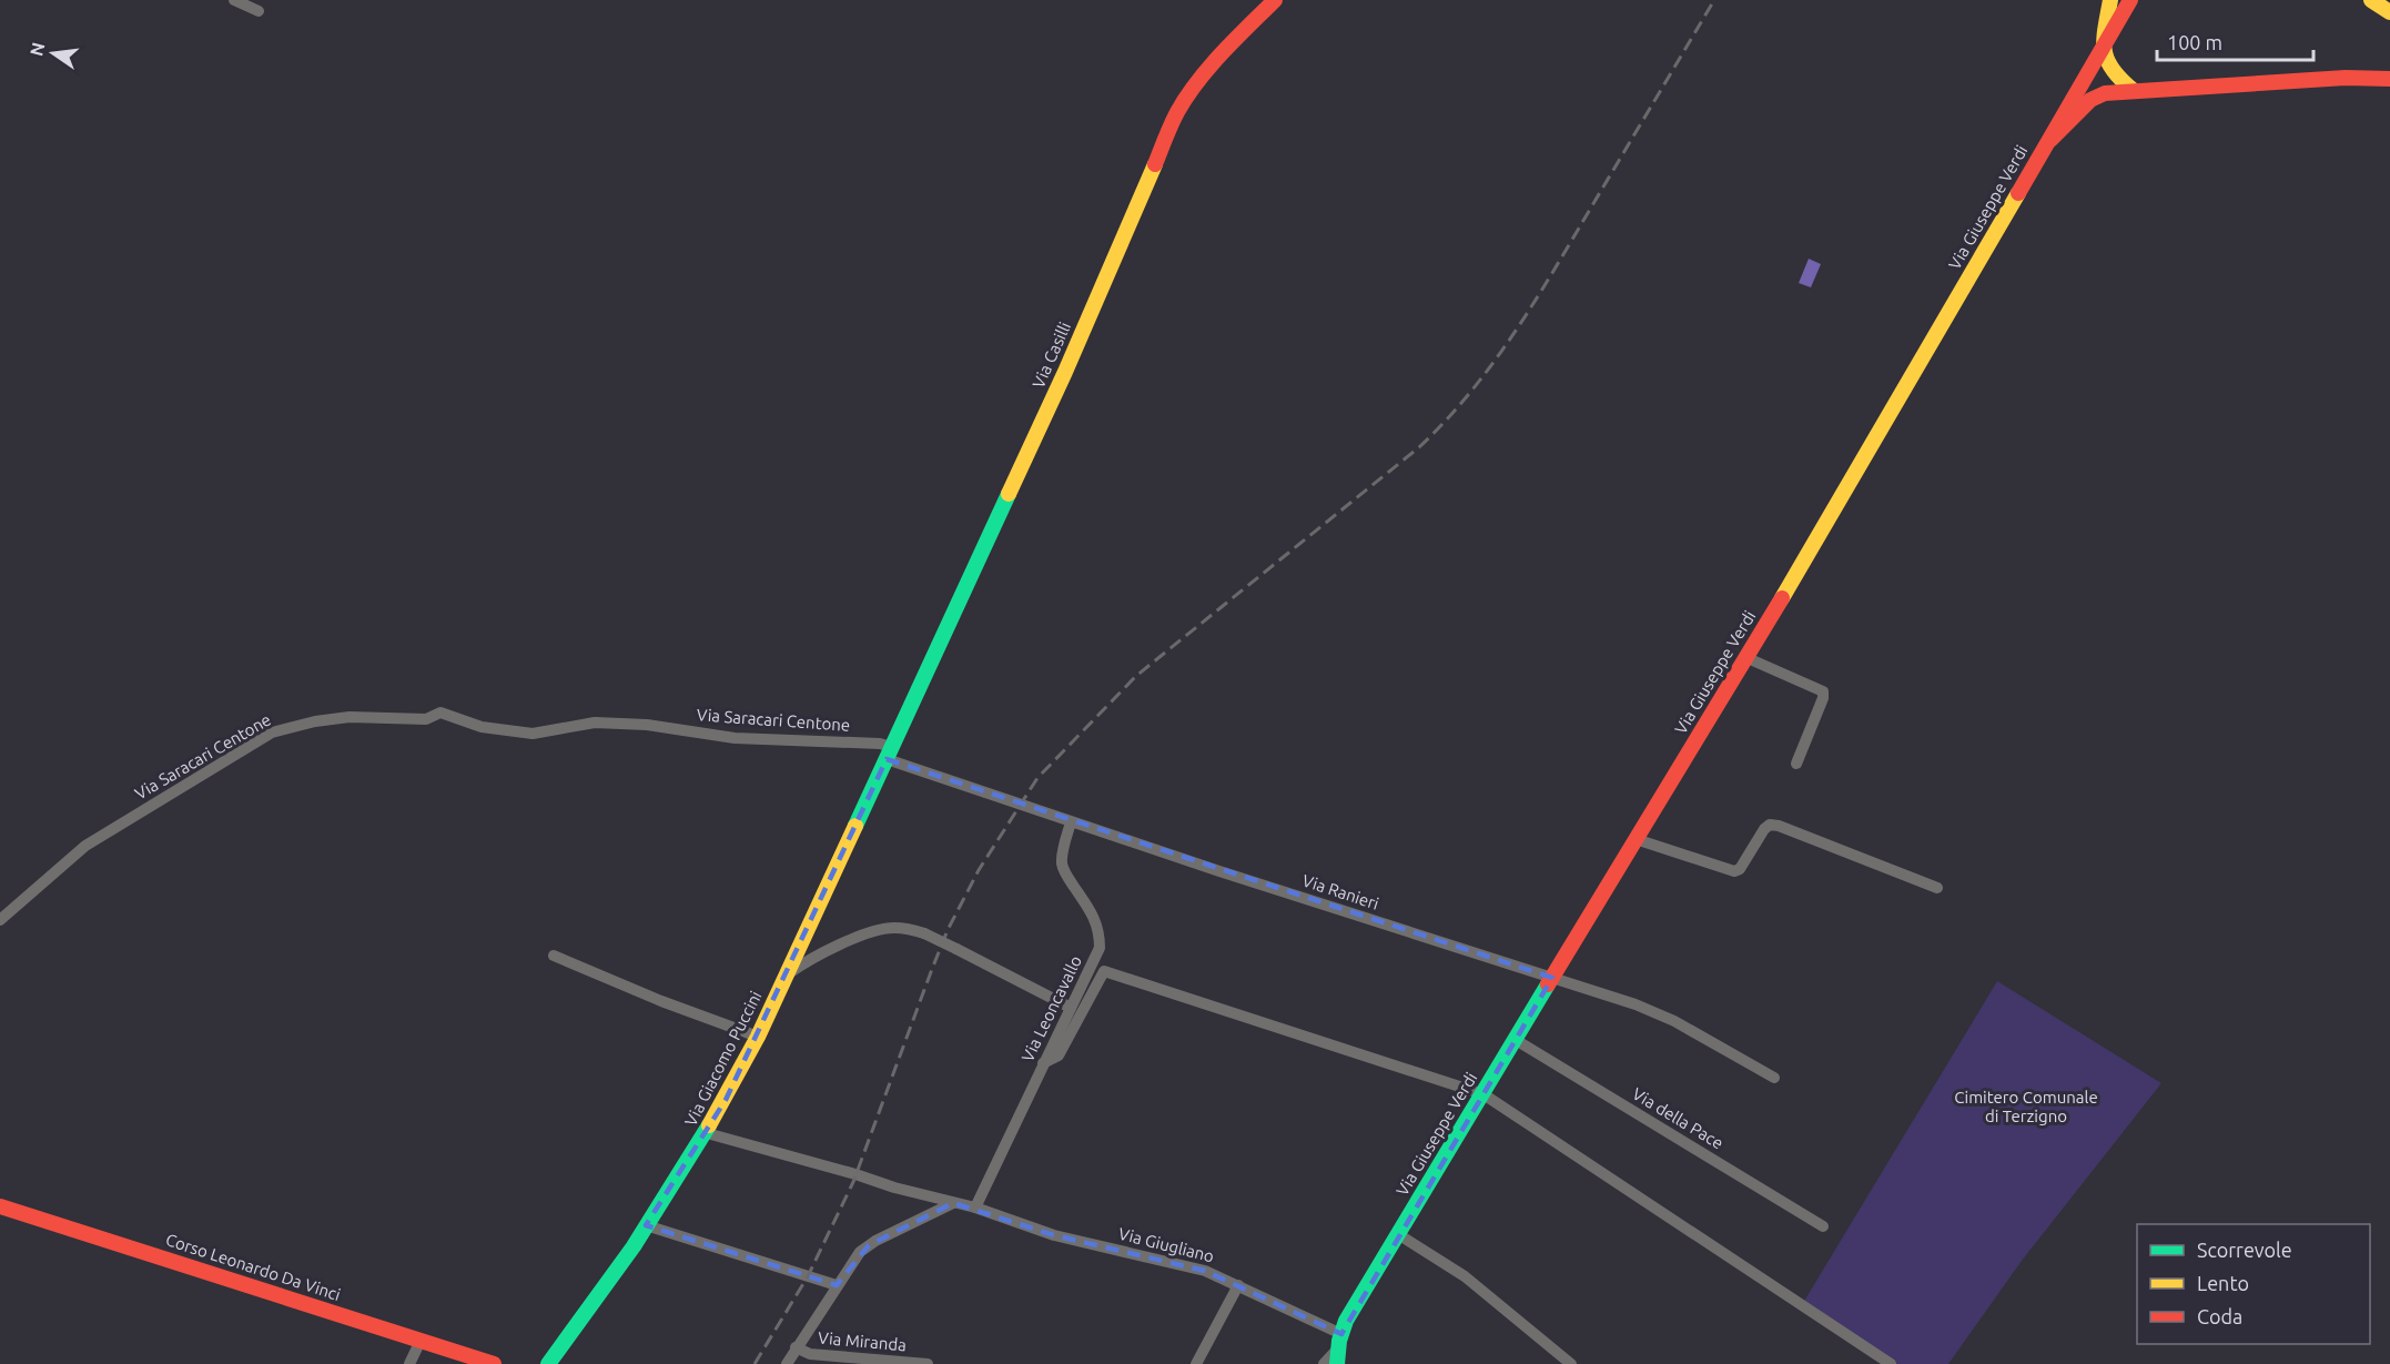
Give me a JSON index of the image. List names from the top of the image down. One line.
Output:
{"streets":{"main road":["Via Giuseppe Verdi","Via Casilli","Via Giacomo Puccini","Corso Leonardo Da Vinci"],"street":["Via Saracari Centone","Via Ranieri","Via Leoncavallo","Via della Pace","Via Giugliano","Via Miranda"]},"crossings":[["Via Giuseppe Verdi","Via Ranieri"],["Via Giuseppe Verdi","Via della Pace"],["Via Giuseppe Verdi","Via Giugliano"],["Via Casilli","Via Saracari Centone"],["Via Casilli","Via Ranieri"],["Via Casilli","Via Giacomo Puccini"],["Via Saracari Centone","Via Ranieri"],["Via Saracari Centone","Via Giacomo Puccini"],["Via Ranieri","Via Leoncavallo"],["Via Ranieri","Via Giacomo Puccini"],["Via Leoncavallo","Via Giugliano"],["Via Giacomo Puccini","Via Giugliano"]],"parks":["Cimitero Comunale di Terzigno"],"legend":["Scorrevole","Lento","Coda"],"scale_bar":"100 m","north":"left"}
